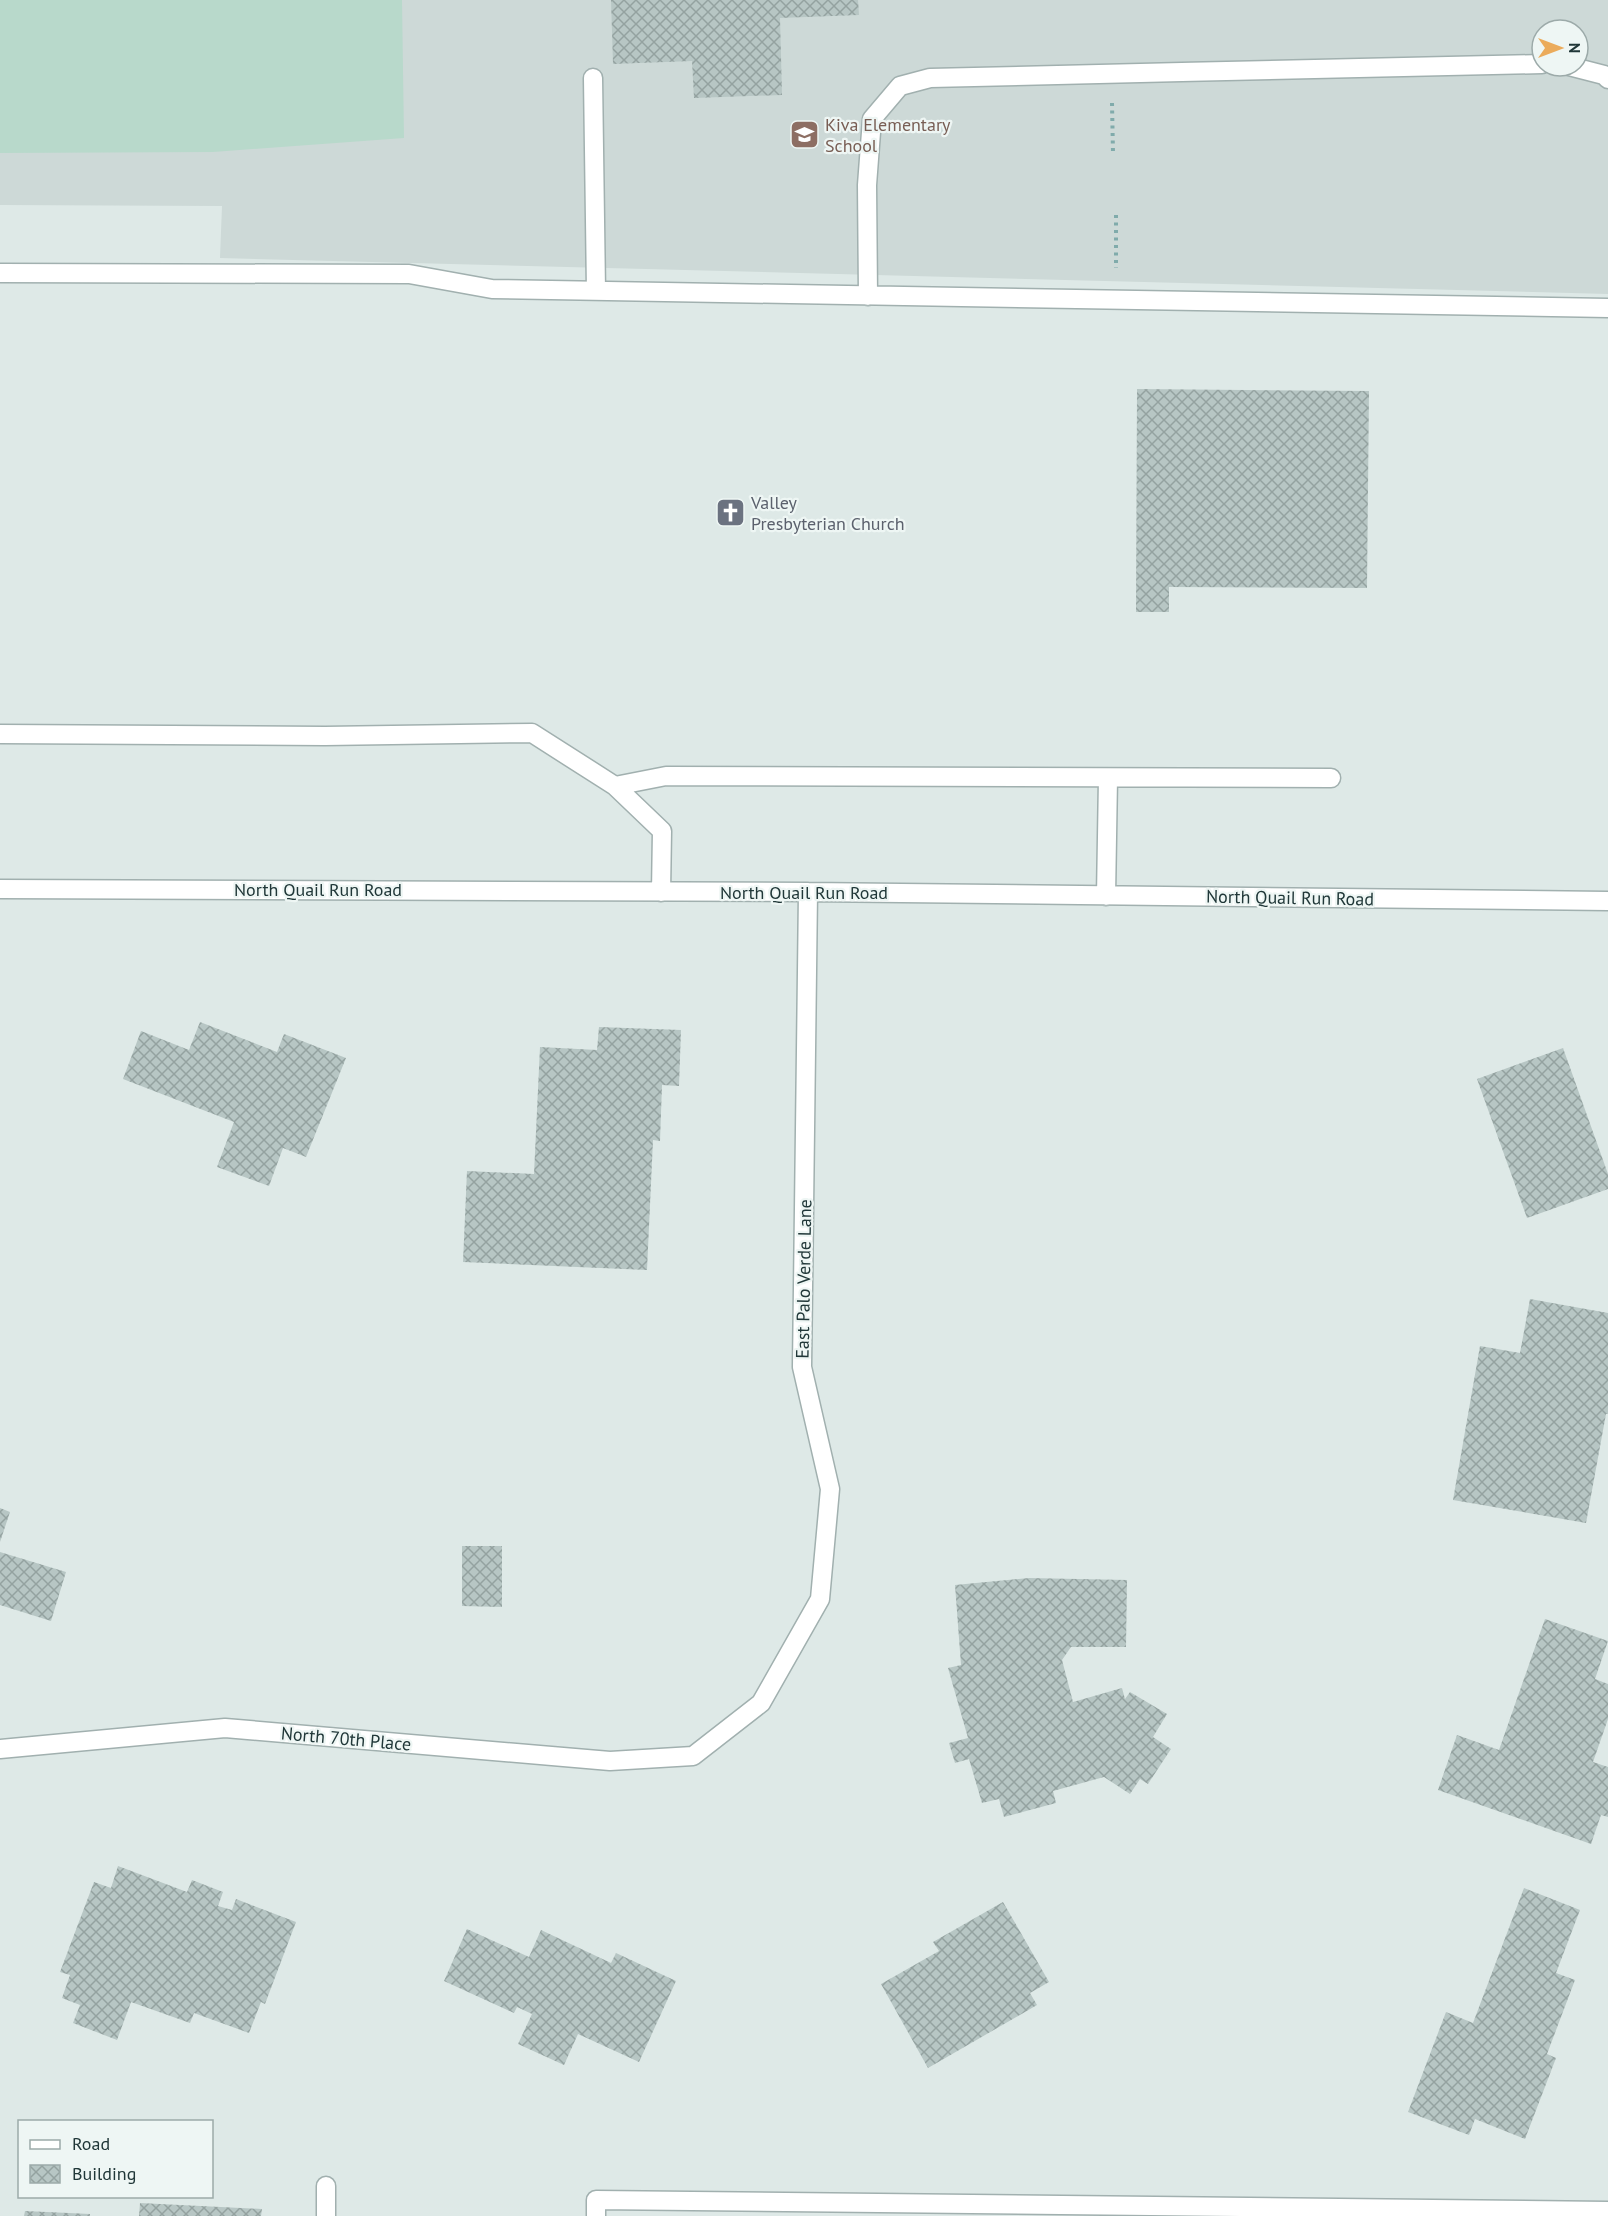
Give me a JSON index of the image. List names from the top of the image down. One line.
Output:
{"streets":{"street":["North Quail Run Road","East Palo Verde Lane","North 70th Place"]},"crossings":[["North Quail Run Road","East Palo Verde Lane"],["East Palo Verde Lane","North 70th Place"]],"places":{"school or university":["Kiva Elementary School"],"church":["Valley Presbyterian Church"]},"legend":["Road","Building"],"north":"right"}
